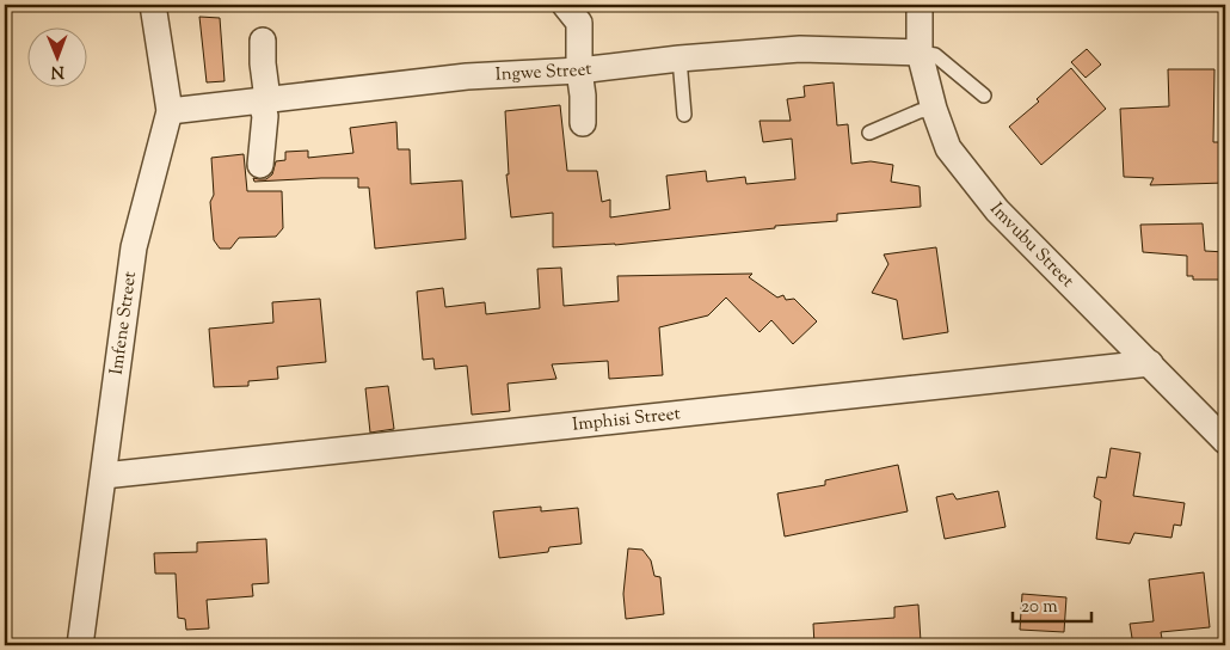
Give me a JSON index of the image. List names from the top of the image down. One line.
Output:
{"streets":{"street":["Ingwe Street","Imvubu Street","Imfene Street","Imphisi Street"]},"crossings":[["Ingwe Street","Imvubu Street"],["Ingwe Street","Imfene Street"],["Imvubu Street","Imphisi Street"],["Imfene Street","Imphisi Street"]],"scale_bar":"20 m","north":"bottom"}
